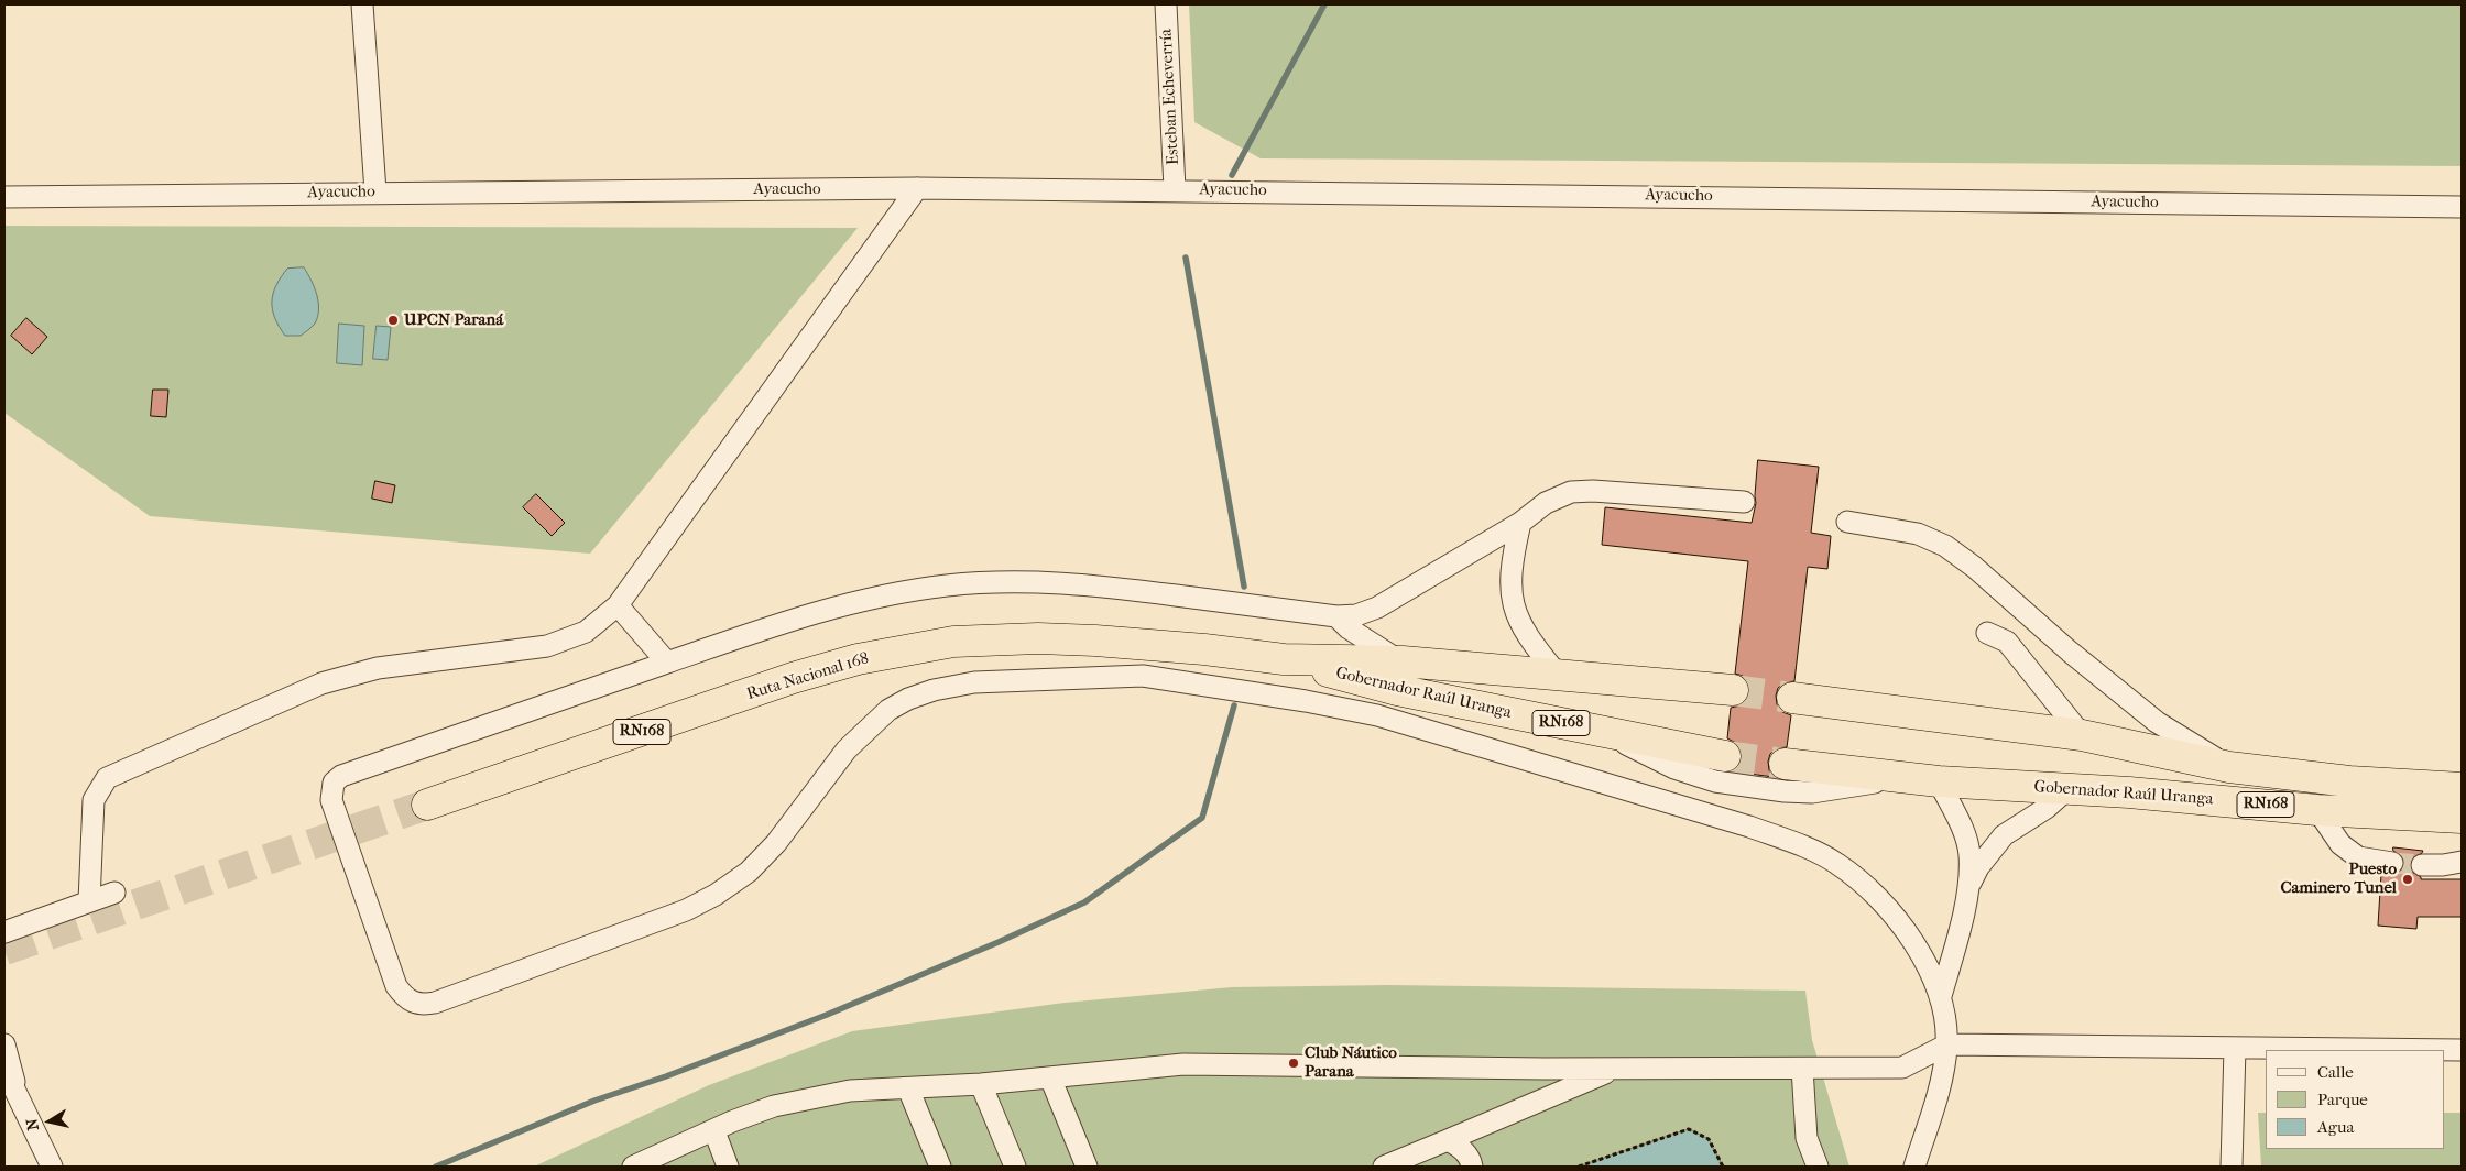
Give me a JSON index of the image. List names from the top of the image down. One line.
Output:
{"streets":{"highway":["Ruta Nacional 168","Gobernador Raúl Uranga","RN168"],"street":["Esteban Echeverría","Ayacucho"]},"crossings":[["Esteban Echeverría","Ayacucho"],["Ruta Nacional 168","Gobernador Raúl Uranga"]],"places":["UPCN Paraná","Puesto Caminero Tunel","Club Náutico Parana"],"legend":["Calle","Parque","Agua"],"north":"left"}
